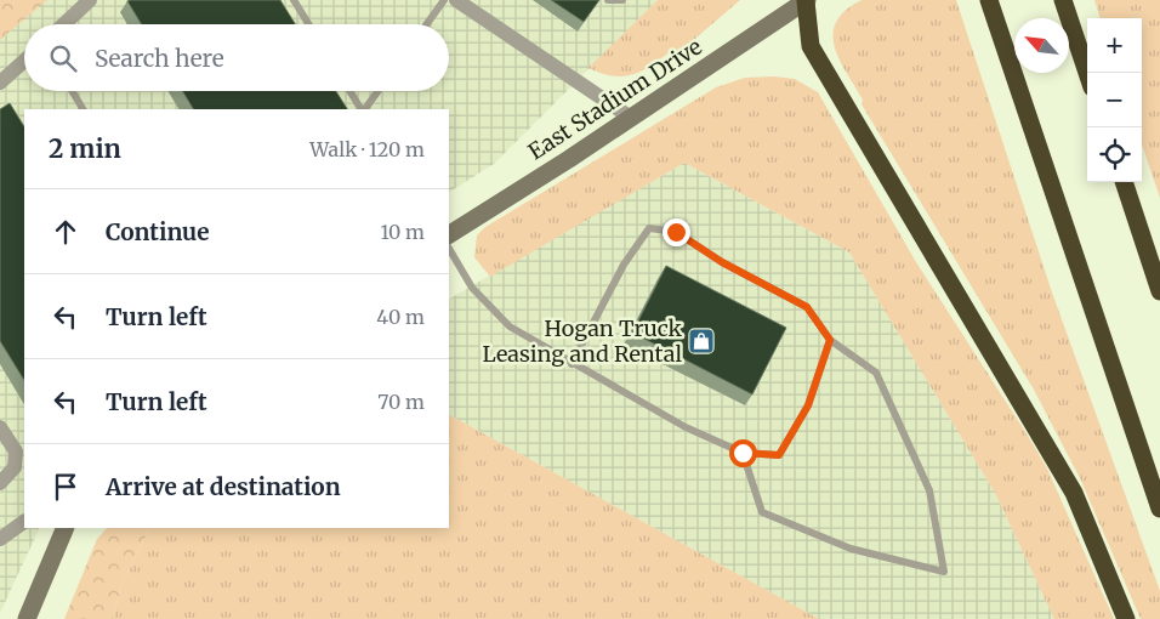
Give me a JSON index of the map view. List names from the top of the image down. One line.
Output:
{"streets":{"main road":["East Stadium Drive"]},"places":{"shop":["Hogan Truck Leasing and Rental"]},"north":"top left","page":{"map_buttons":["+","−"],"search":"Search here","heading":["2 min","Walk · 120 m"],"list":[["Continue","10 m"],["Turn left","40 m"],["Turn left","70 m"],"Arrive at destination"]}}
